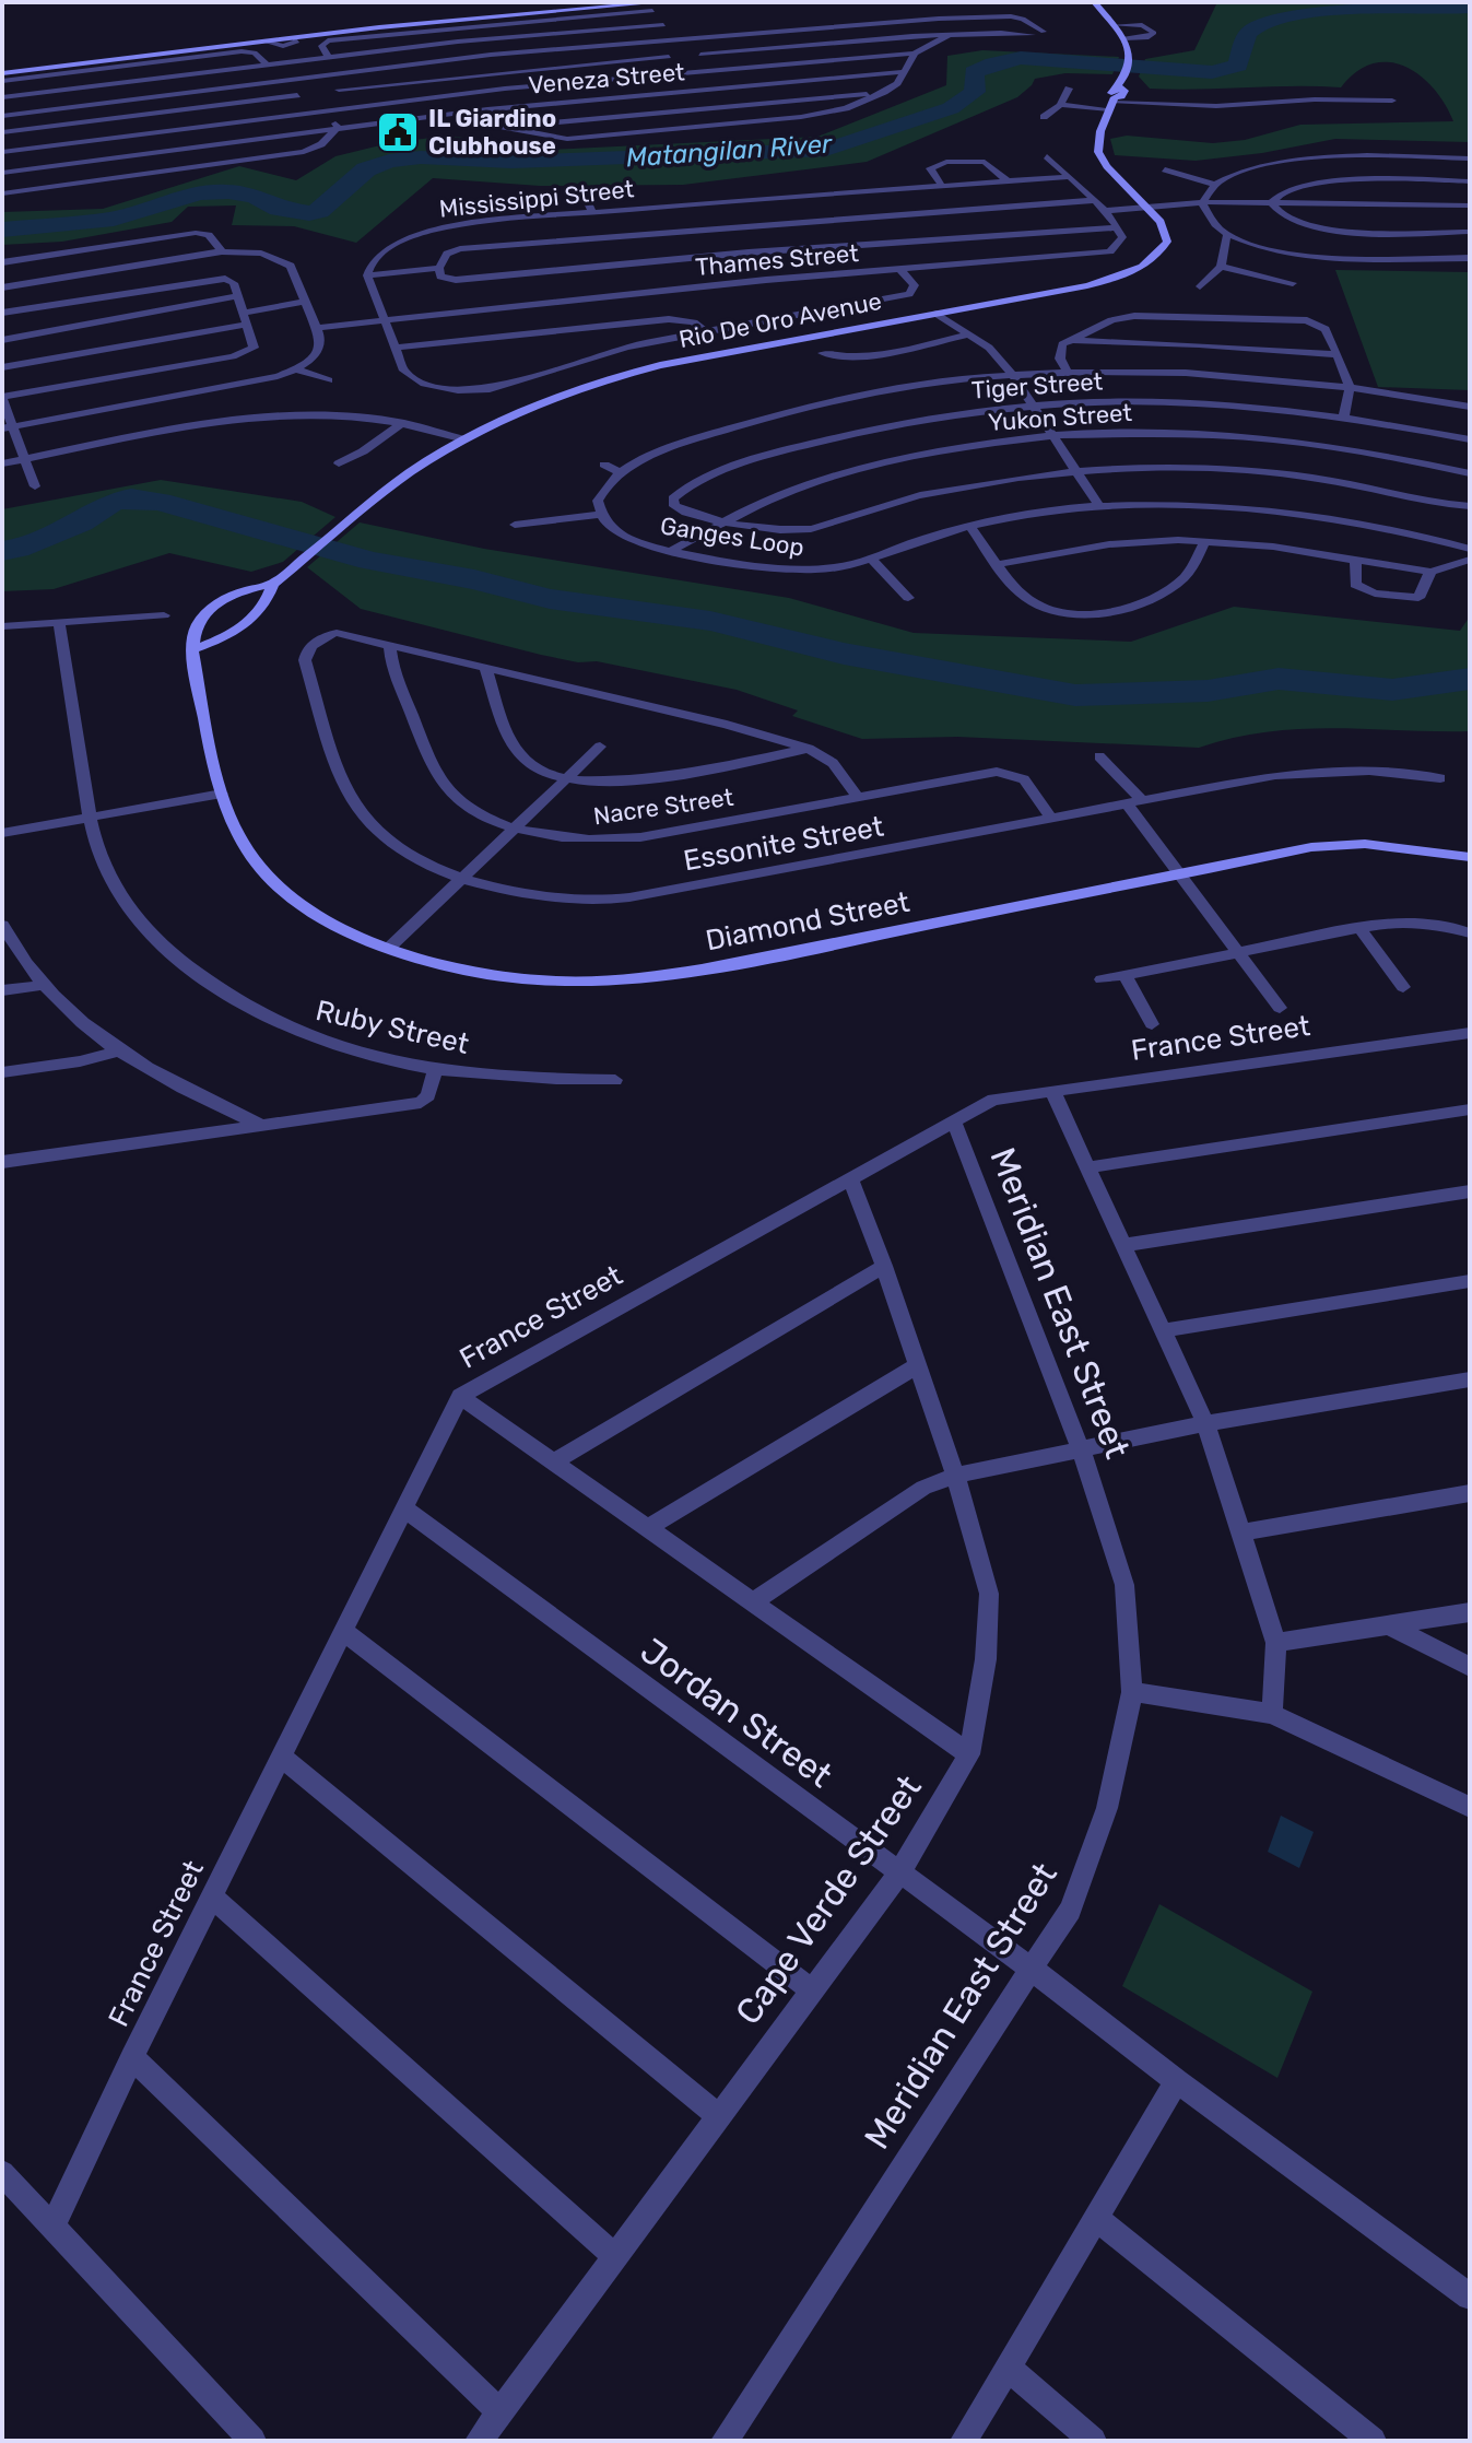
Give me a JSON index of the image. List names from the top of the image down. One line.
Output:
{"streets":{"street":["Veneza Street","Mississippi Street","Thames Street","Rio De Oro Avenue","Tiger Street","Yukon Street","Ganges Loop","Nacre Street","Essonite Street","Diamond Street","Ruby Street","France Street","Meridian East Street","Jordan Street","Cape Verde Street"]},"crossings":[["Tiger Street","Yukon Street"],["Yukon Street","Ganges Loop"],["Nacre Street","Essonite Street"],["France Street","Meridian East Street"],["France Street","Jordan Street"],["France Street","Cape Verde Street"],["Meridian East Street","Jordan Street"],["Jordan Street","Cape Verde Street"]],"water":["Matangilan River"],"places":{"public building":["IL Giardino Clubhouse"]}}
